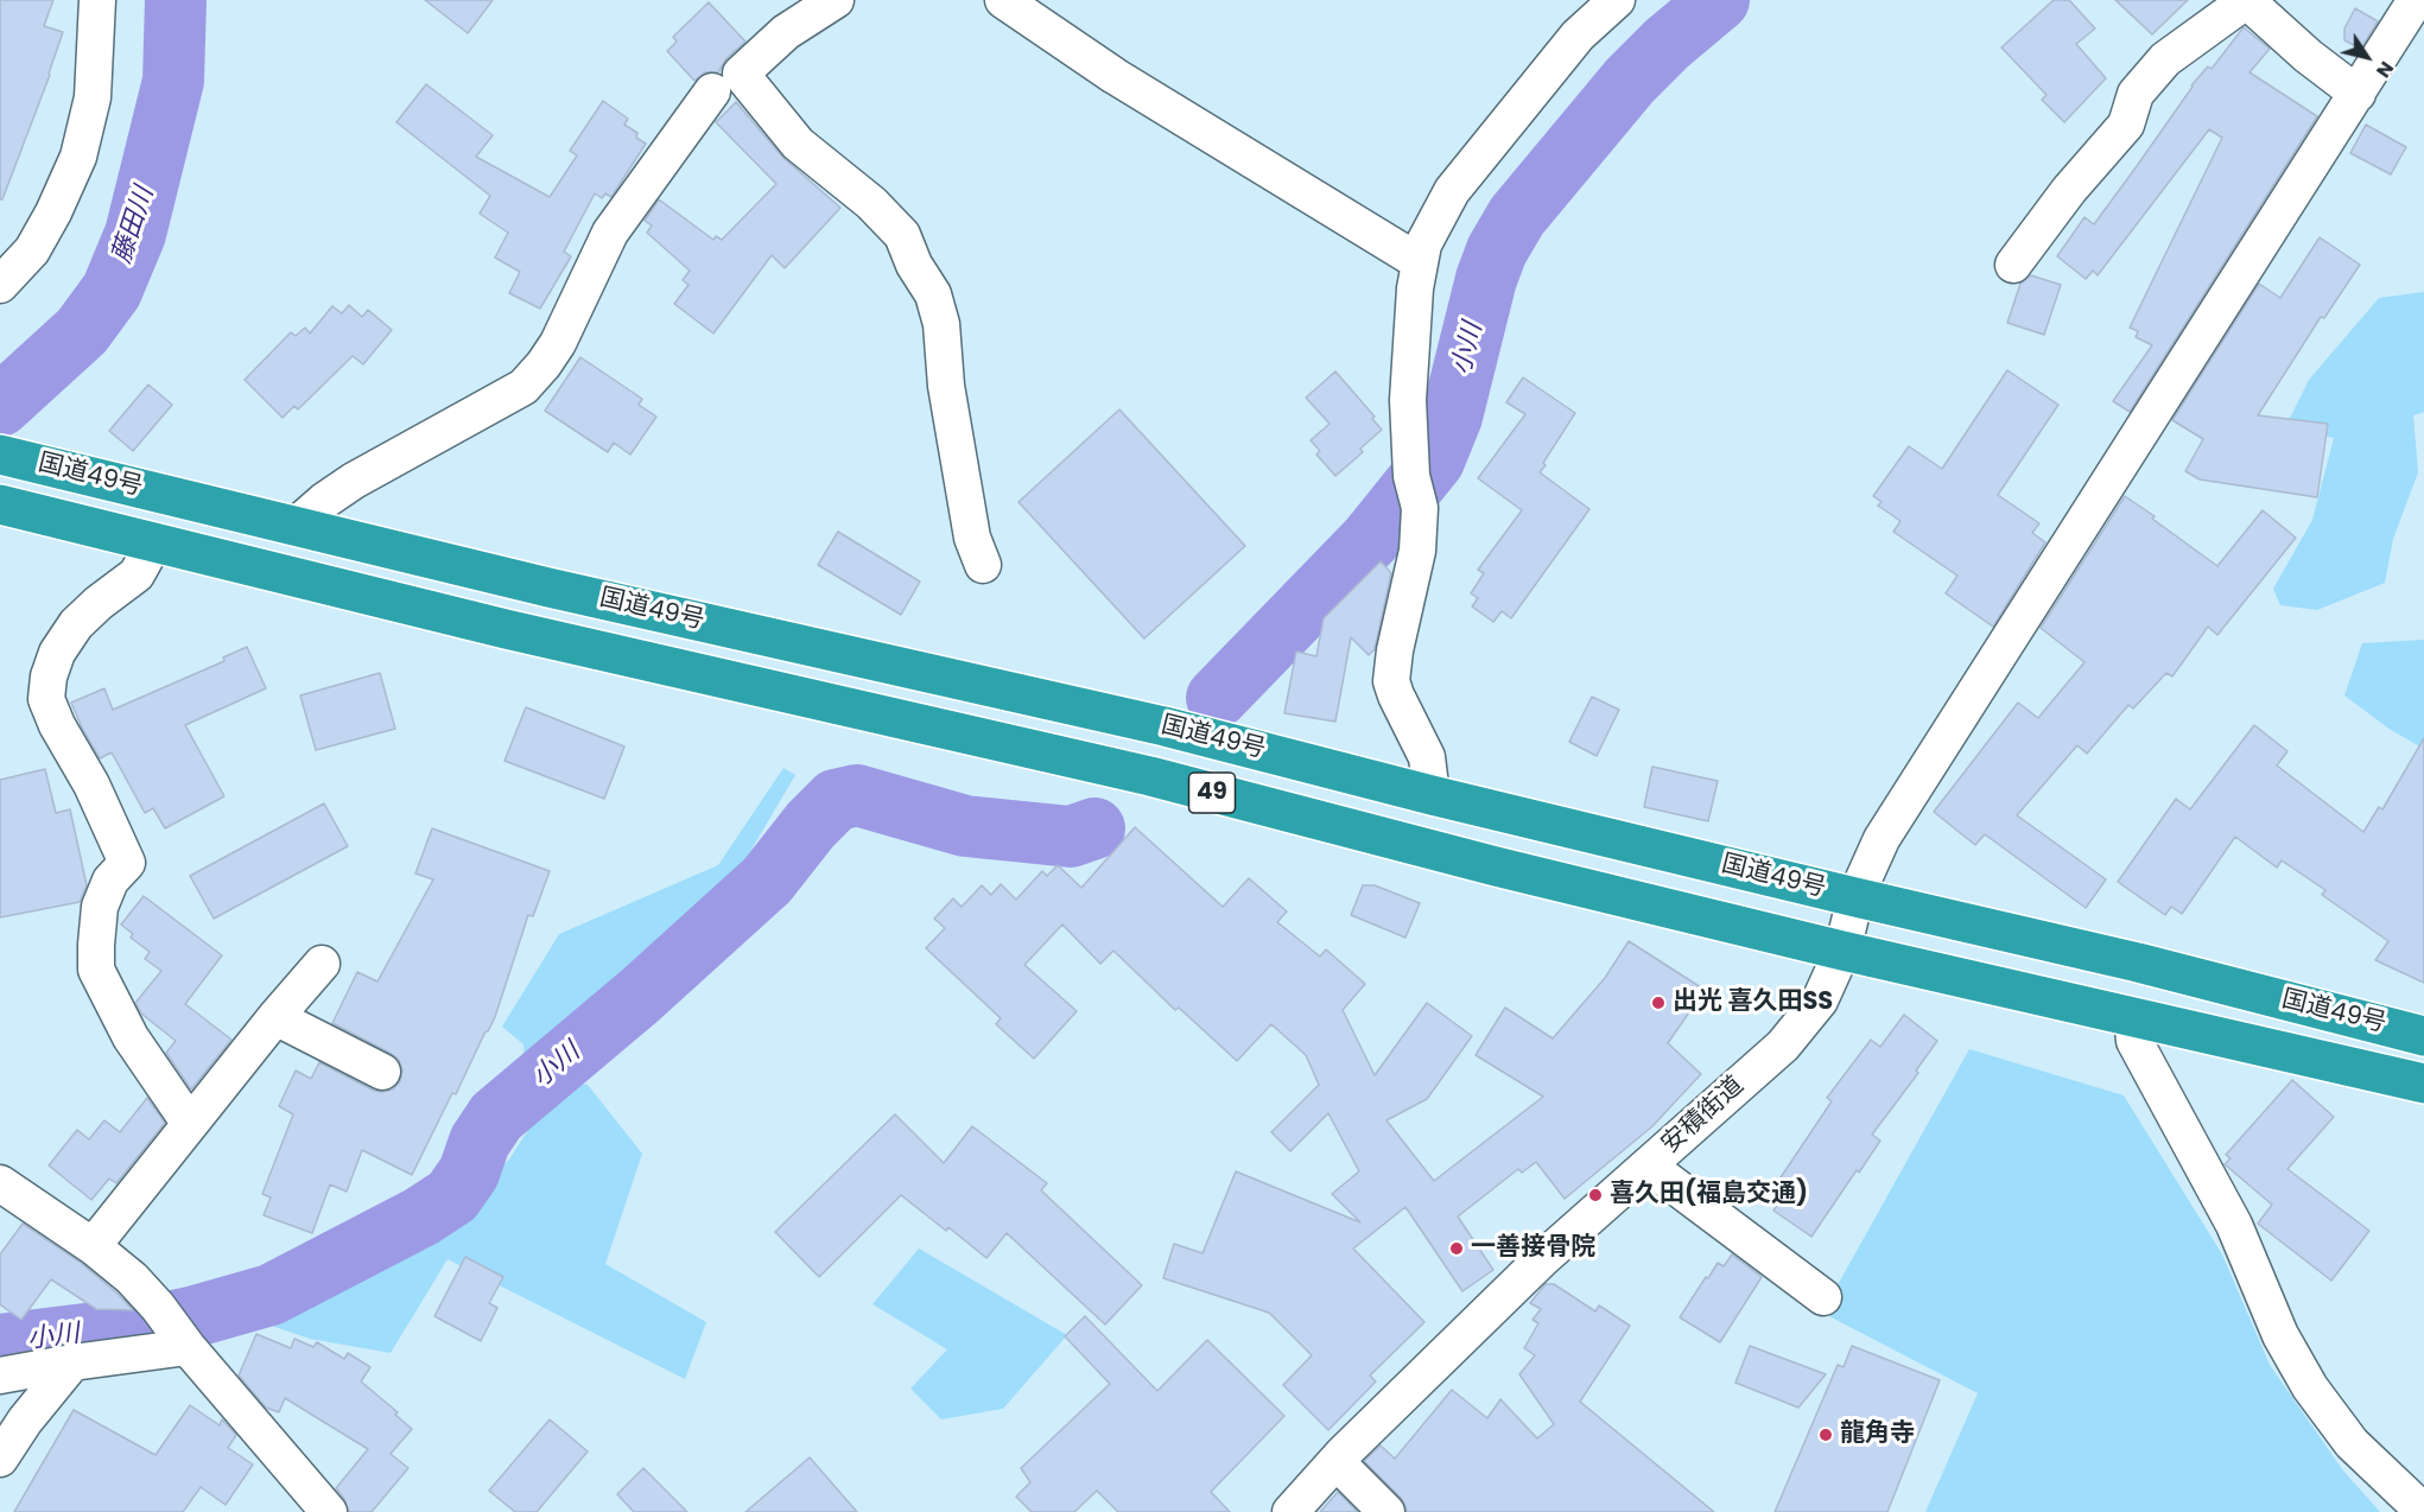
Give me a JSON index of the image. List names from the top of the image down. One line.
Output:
{"streets":{"highway":["国道49号","49"],"street":["安積街道"]},"crossings":[["国道49号","安積街道"]],"water":["藤田川","小川"],"places":["出光 喜久田SS","喜久田(福島交通)","一善接骨院","龍角寺"],"north":"bottom right"}
